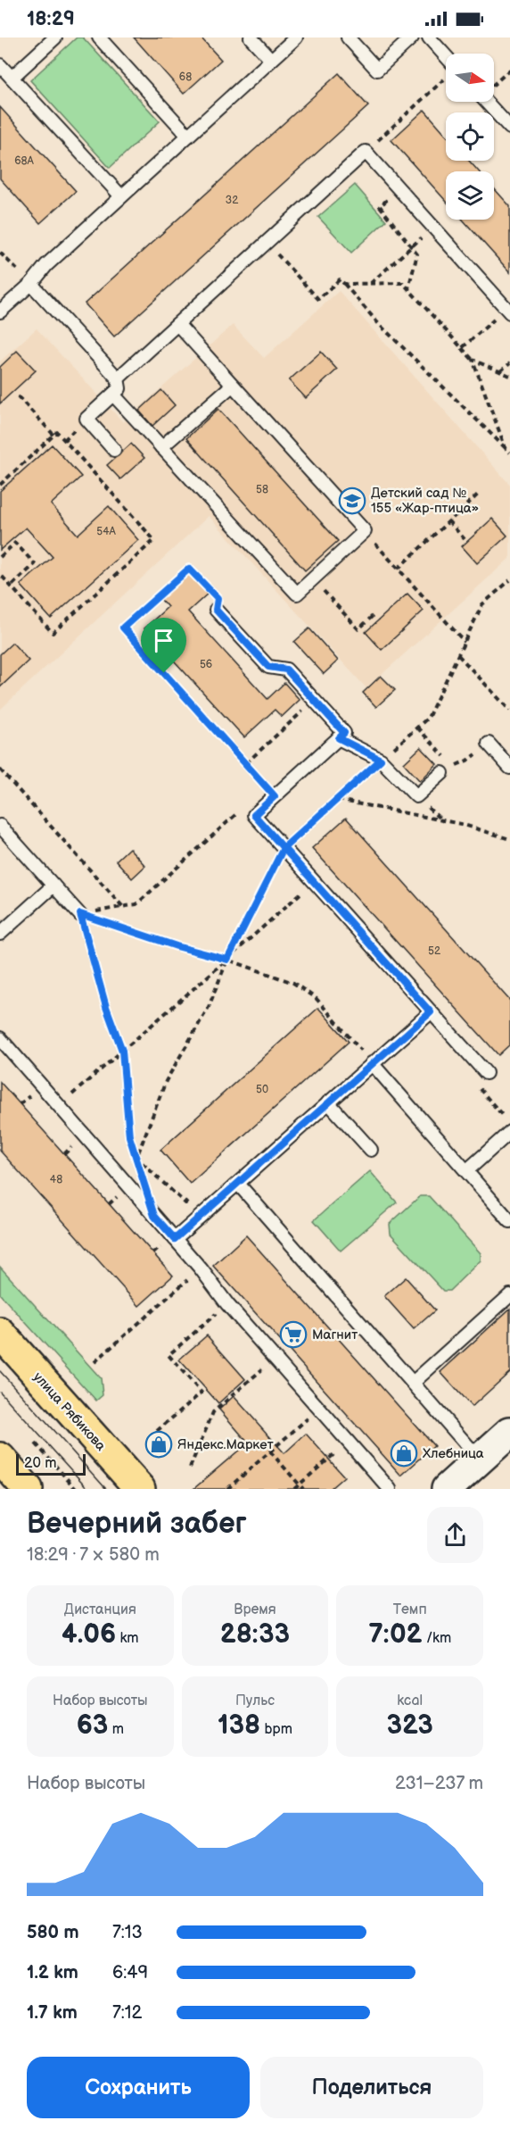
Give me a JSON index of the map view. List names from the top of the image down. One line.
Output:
{"streets":{"main road":["улица Рябикова"]},"places":{"school or university":["Детский сад № 155 «Жар-птица»"],"supermarket":["Магнит"],"shop":["Яндекс.Маркет","Хлебница"]},"house_numbers":["68","68А","32","58","54А","56","52","50","48"],"scale_bar":"20 m","north":"right","page":{"status":"18:29","scale":"20 m","heading":["Вечерний забег","18:29 · 7 × 580 m"],"stats":[["Дистанция","4.06 km"],["Время","28:33"],["Темп","7:02 /km"],["Набор высоты","63 m"],["Пульс","138 bpm"],["kcal","323"]],"chart":["Набор высоты","231–237 m"],"list":[{"name":"580 m","note":"7:13"},{"name":"1.2 km","note":"6:49"},{"name":"1.7 km","note":"7:12"}],"buttons":["Сохранить","Поделиться"]}}
